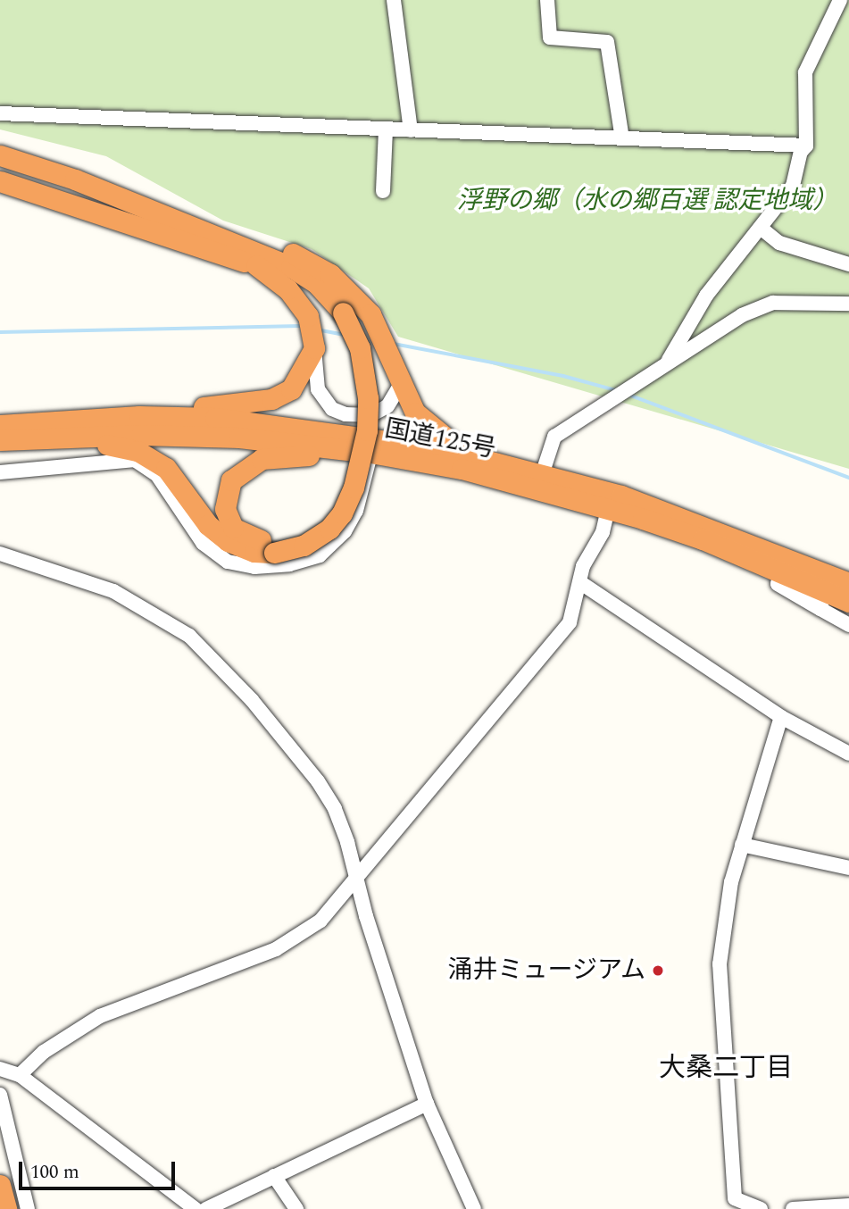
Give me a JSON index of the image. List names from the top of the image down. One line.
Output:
{"streets":{"highway":["国道125号"]},"districts":["大桑二丁目"],"parks":["浮野の郷（水の郷百選 認定地域）"],"places":["涌井ミュージアム"],"scale_bar":"100 m"}
